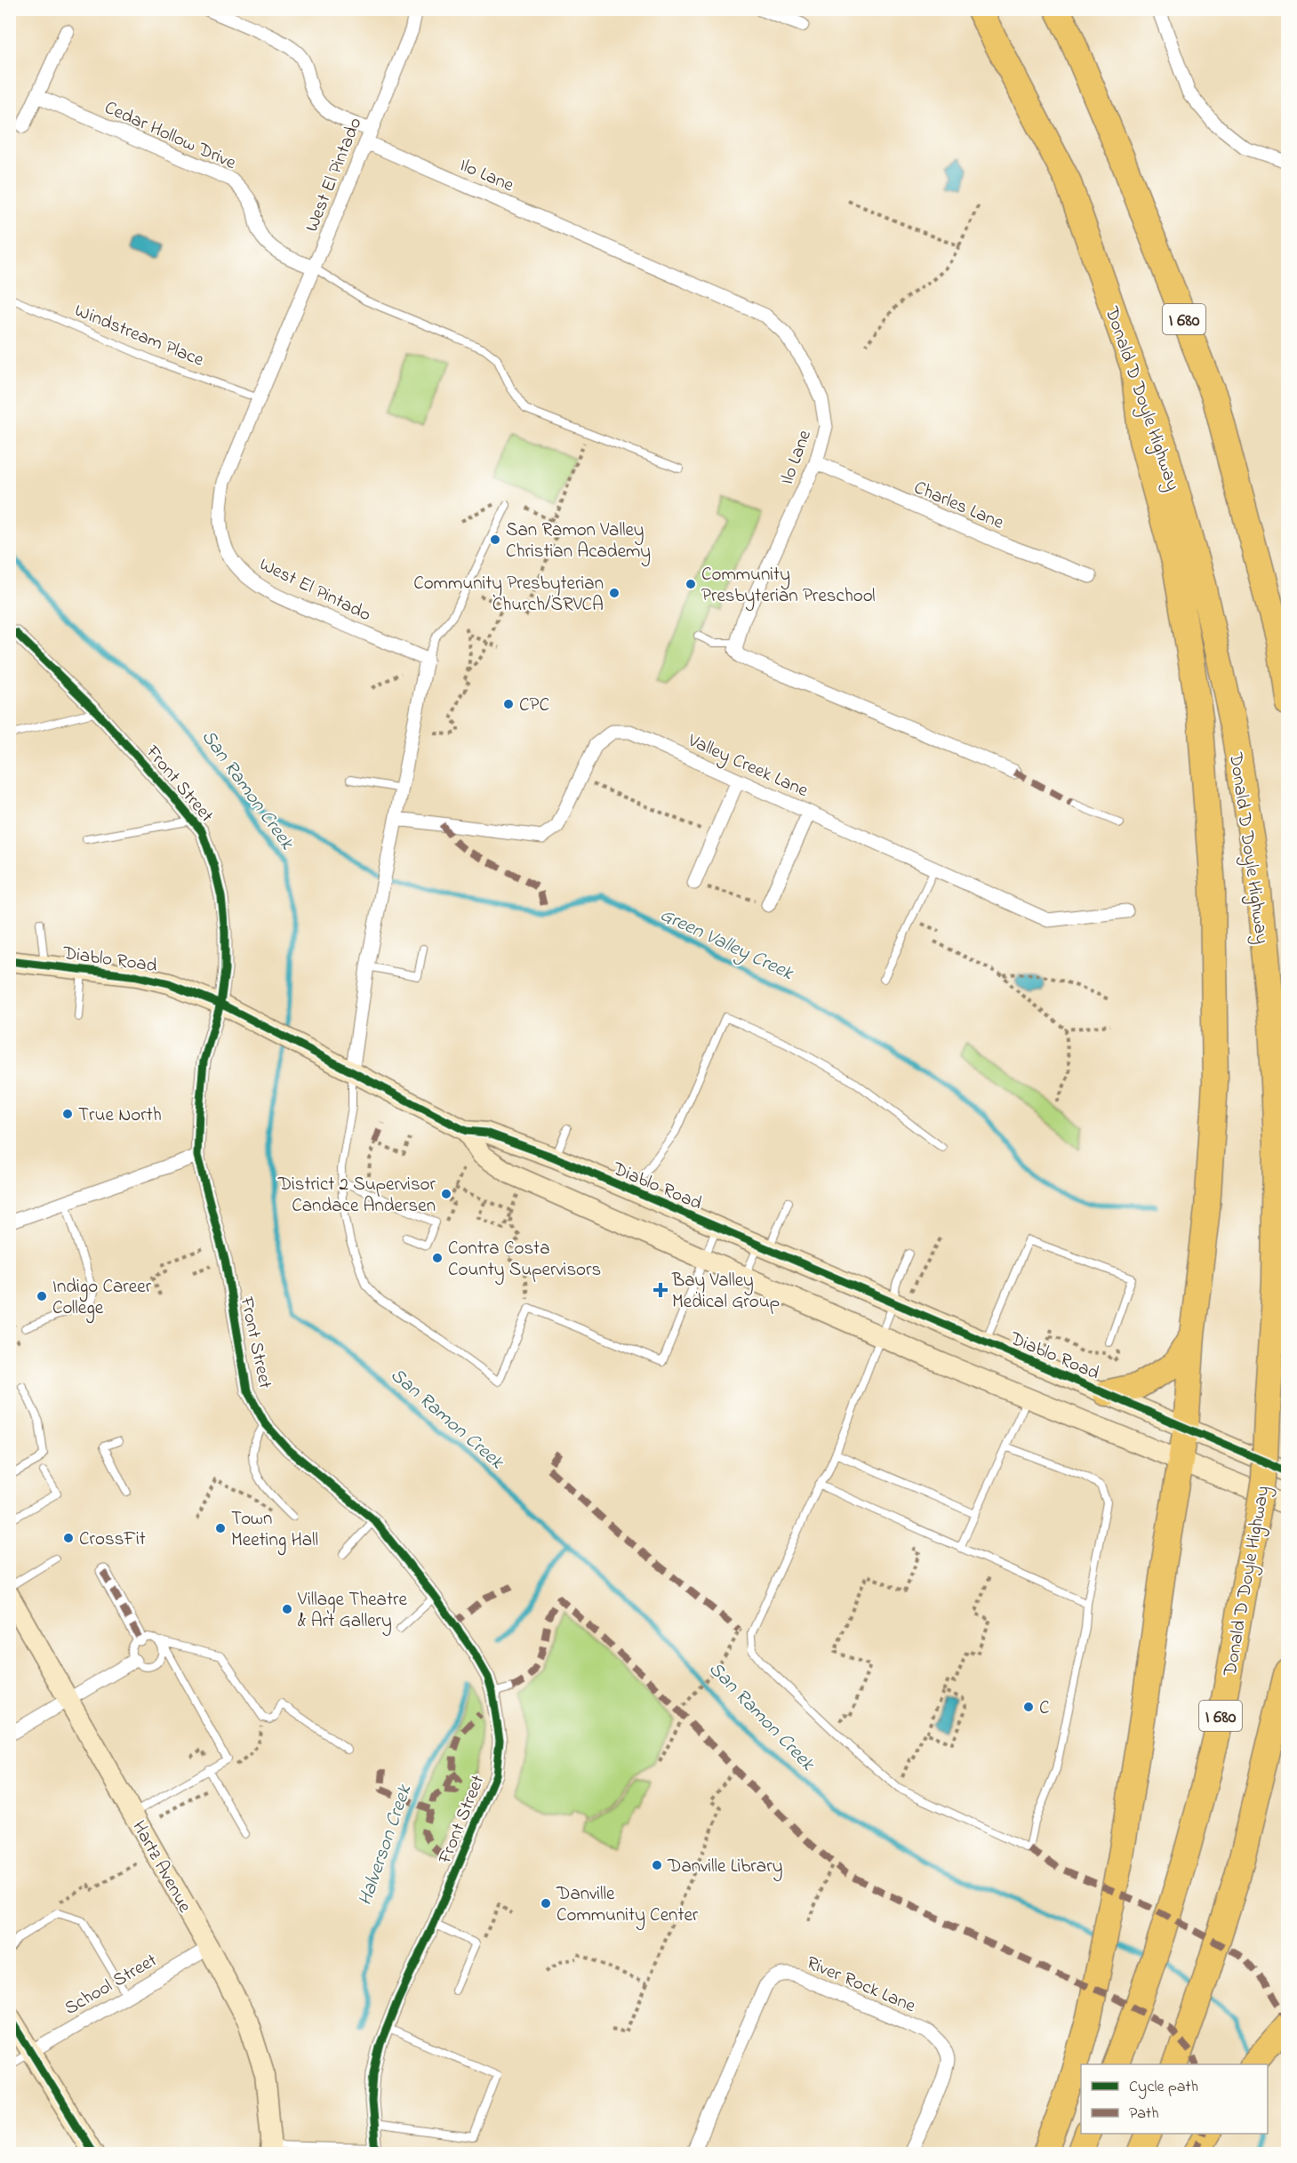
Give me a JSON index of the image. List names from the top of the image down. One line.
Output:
{"streets":{"highway":["I 680","Donald D Doyle Highway"],"street":["Cedar Hollow Drive","West El Pintado","Ilo Lane","Charles Lane","Valley Creek Lane","Front Street","Diablo Road","Hartz Avenue","School Street","River Rock Lane"],"lane":["Windstream Place"]},"crossings":[["Cedar Hollow Drive","West El Pintado"],["West El Pintado","Ilo Lane"],["West El Pintado","Windstream Place"],["Ilo Lane","Charles Lane"],["Front Street","Diablo Road"],["Hartz Avenue","School Street"]],"water":["San Ramon Creek","Green Valley Creek","Halverson Creek"],"places":{"other":["San Ramon Valley Christian Academy","Community Presbyterian Preschool","Community Presbyterian Church/SRVCA","CPC","True North","District 2 Supervisor Candace Andersen","Contra Costa County Supervisors","Indigo Career College","Town Meeting Hall","CrossFit","Village Theatre & Art Gallery","C","Danville Library","Danville Community Center"],"health":["Bay Valley Medical Group"]},"legend":["Cycle path","Path"]}
